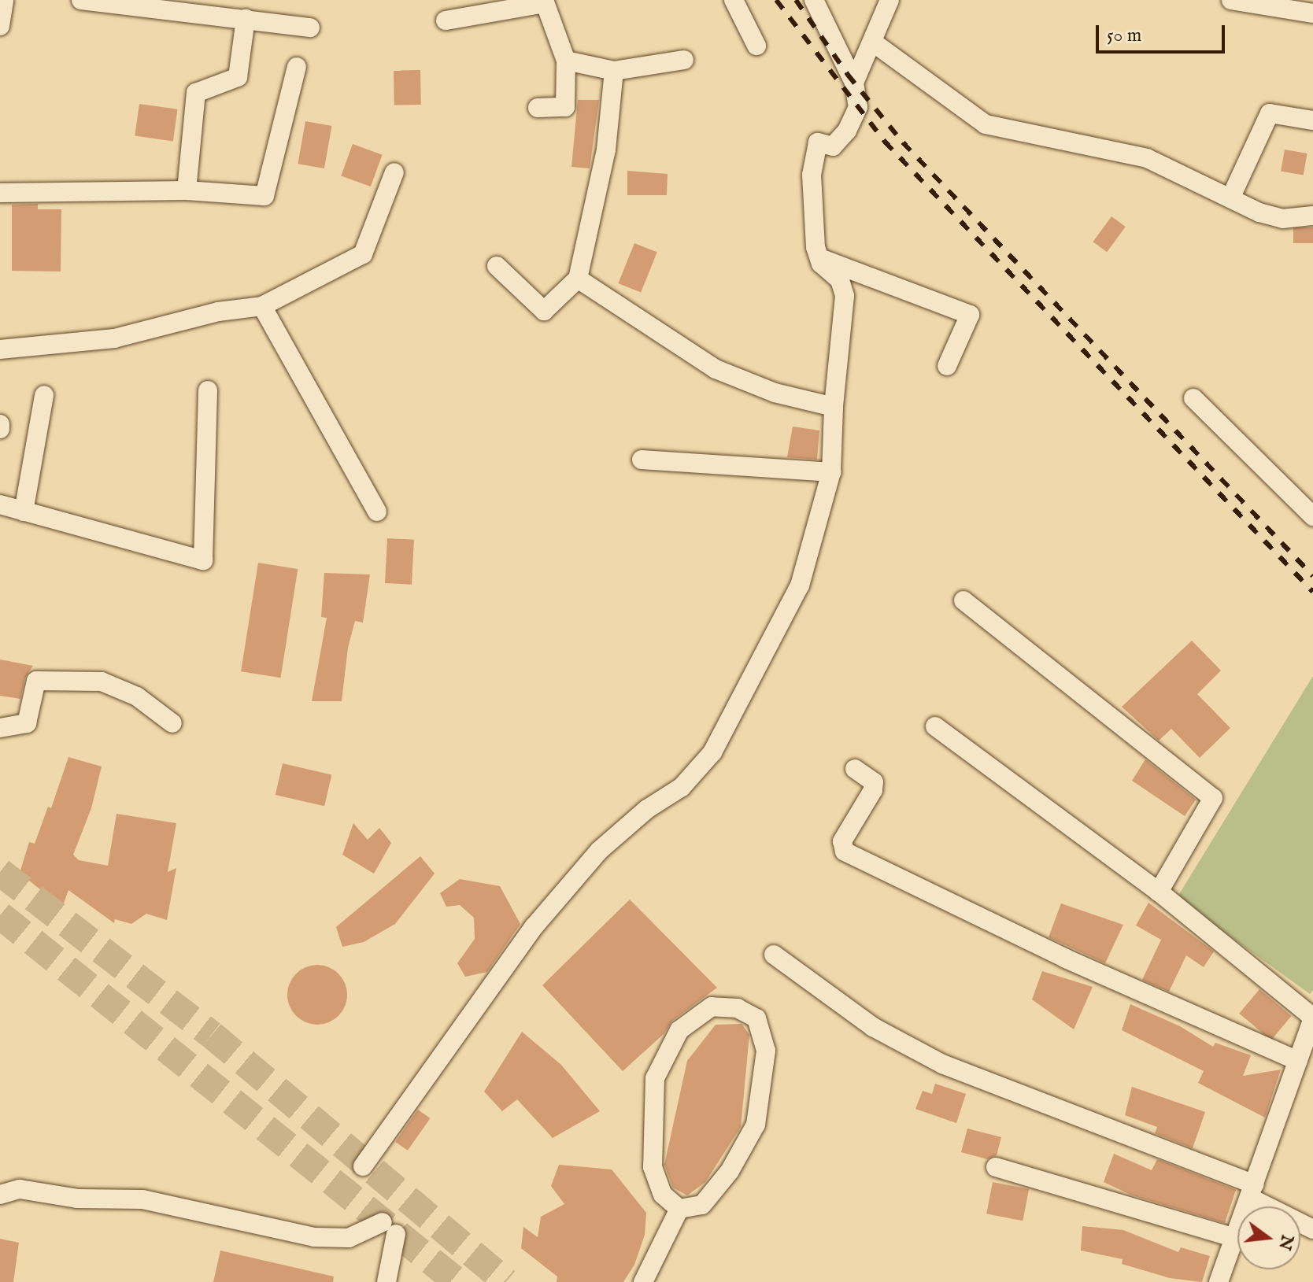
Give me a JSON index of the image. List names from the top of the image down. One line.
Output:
{"scale_bar":"50 m","north":"right"}
